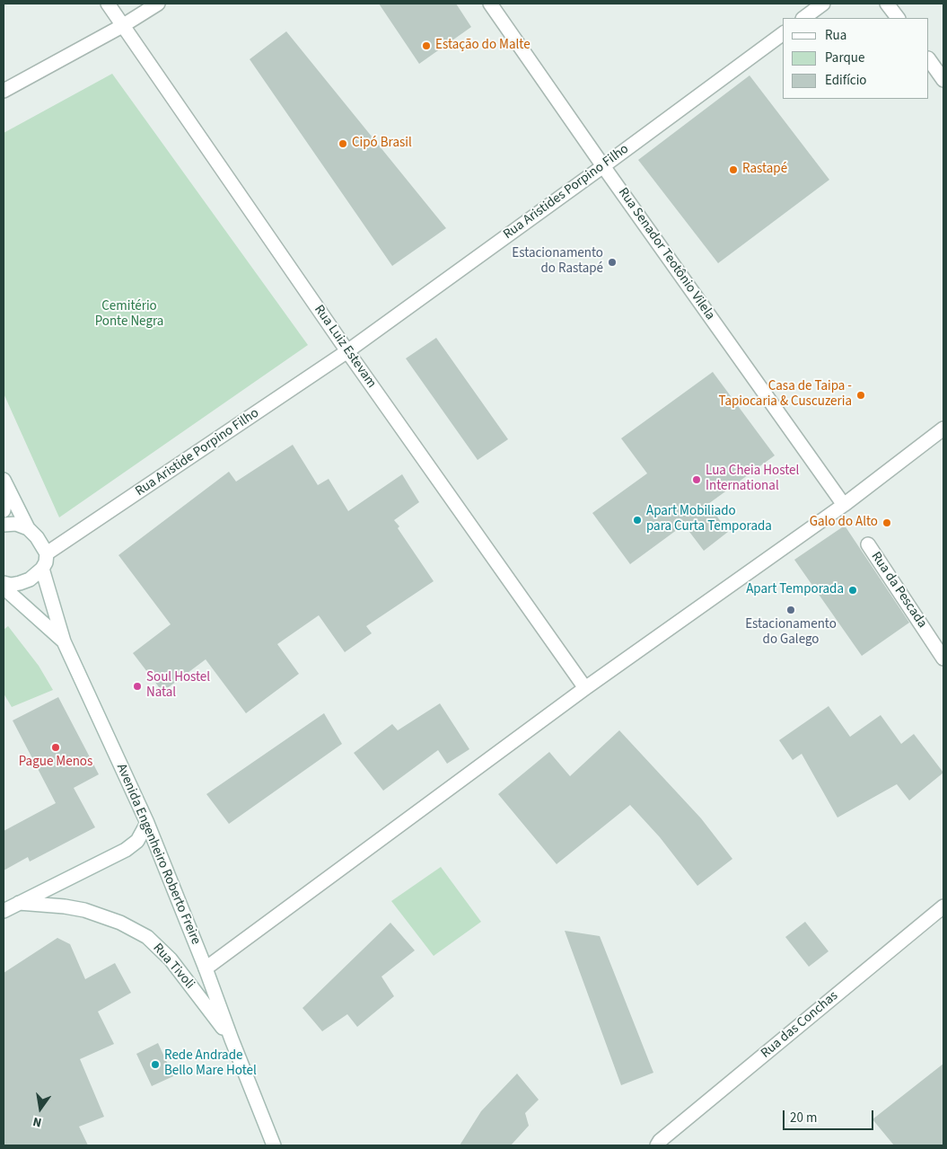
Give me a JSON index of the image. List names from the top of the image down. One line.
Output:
{"streets":{"street":["Rua Aristides Porpino Filho","Rua Senador Teotônio Vilela","Rua Luiz Estevam","Rua Aristide Porpino Filho","Rua da Pescada","Avenida Engenheiro Roberto Freire","Rua Tivoli","Rua das Conchas"]},"crossings":[["Rua Aristides Porpino Filho","Rua Senador Teotônio Vilela"],["Rua Aristides Porpino Filho","Rua Luiz Estevam"],["Rua Aristides Porpino Filho","Rua Aristide Porpino Filho"],["Rua Luiz Estevam","Rua Aristide Porpino Filho"],["Avenida Engenheiro Roberto Freire","Rua Tivoli"]],"parks":["Cemitério Ponte Negra"],"places":["Estação do Malte","Cipó Brasil","Rastapé","Estacionamento do Rastapé","Casa de Taipa - Tapiocaria & Cuscuzeria","Lua Cheia Hostel International","Apart Mobiliado para Curta Temporada","Galo do Alto","Apart Temporada","Estacionamento do Galego","Soul Hostel Natal","Pague Menos","Rede Andrade Bello Mare Hotel"],"legend":["Rua","Parque","Edifício"],"scale_bar":"20 m","north":"bottom"}
